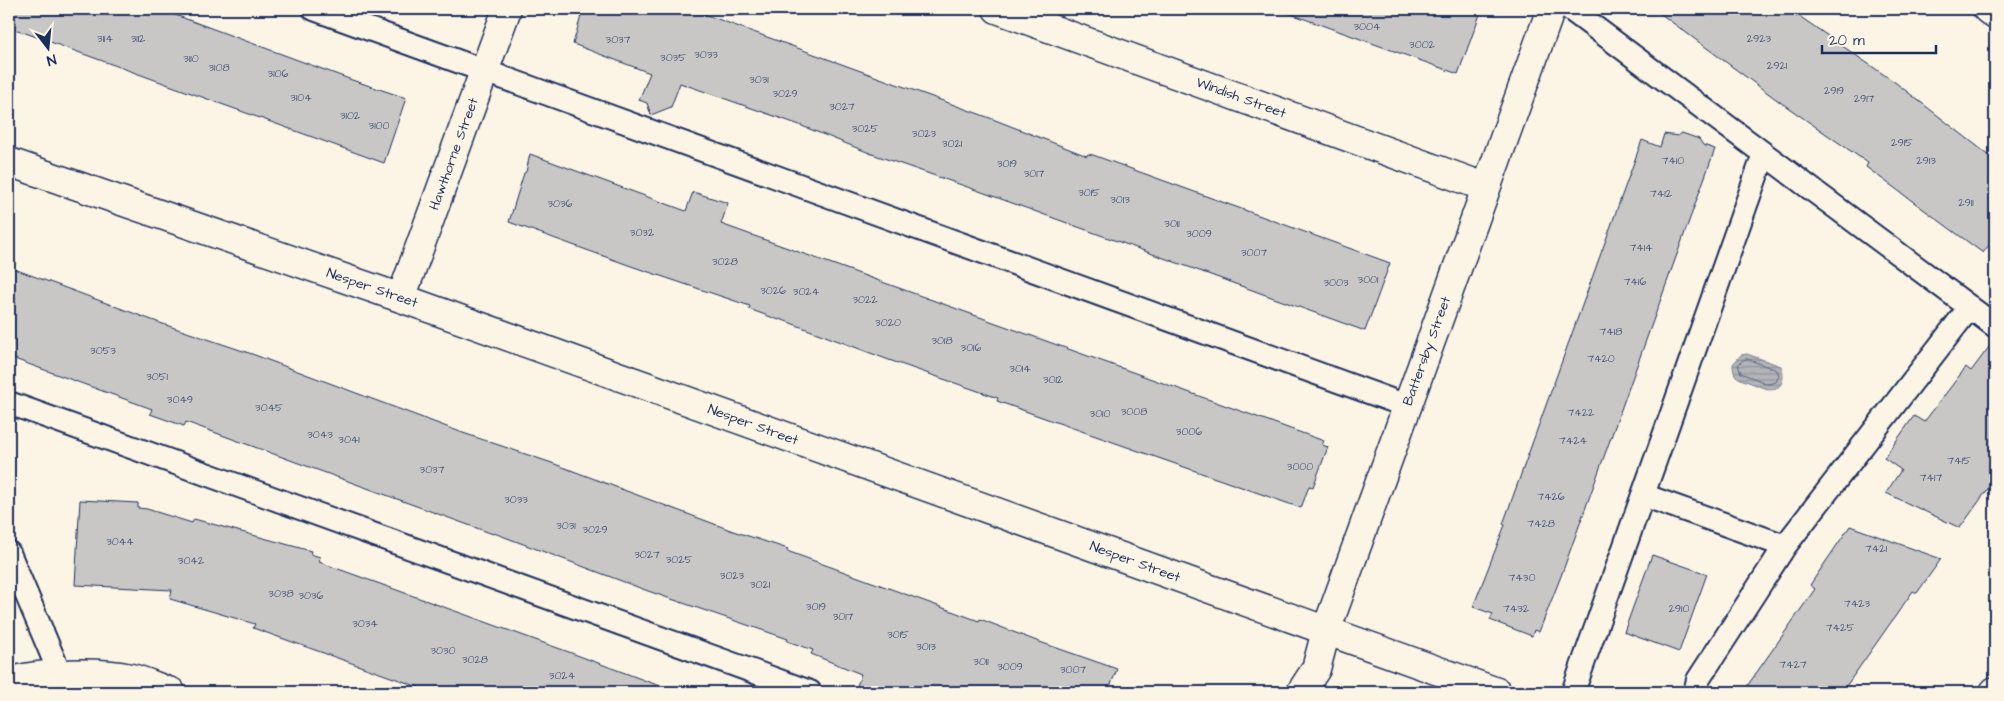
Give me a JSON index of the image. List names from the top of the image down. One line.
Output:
{"streets":{"street":["Windish Street","Hawthorne Street","Nesper Street","Battersby Street"]},"crossings":[["Windish Street","Battersby Street"],["Hawthorne Street","Nesper Street"],["Nesper Street","Battersby Street"]],"house_numbers":["3004","3114","3112","2923","3037","3002","3033","3035","3110","2921","3108","3106","3031","2919","3029","3104","2917","3027","3102","3100","3025","3023","2915","3021","7410","2913","3019","3017","3015","7412","3013","2911","3036","3011","3032","3009","7414","3007","3028","3001","7416","3003","3026","3024","3022","3020","7418","3018","3016","3053","7420","3014","3051","3012","3049","3045","3008","7422","3010","3006","3043","3041","7424","7415","3000","3037","7417","7426","3033","7428","3031","3029","3044","7421","3027","3025","3042","3023","7430","3021","3038","3036","7423","3019","7432","2910","3017","3034","7425","3015","3013","3030","3028","3011","7427","3009","3007","3024"],"scale_bar":"20 m","north":"bottom"}
